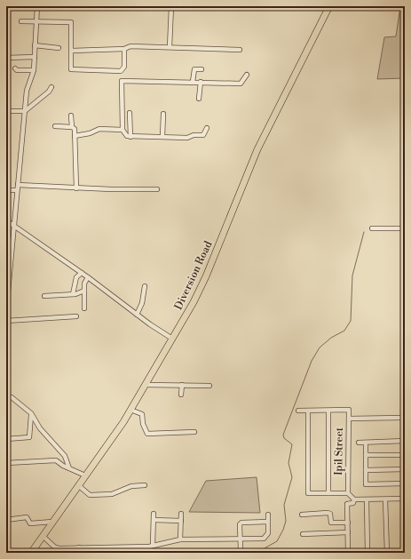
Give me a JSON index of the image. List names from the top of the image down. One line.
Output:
{"streets":{"highway":["Diversion Road"],"street":["Ipil Street"]}}
